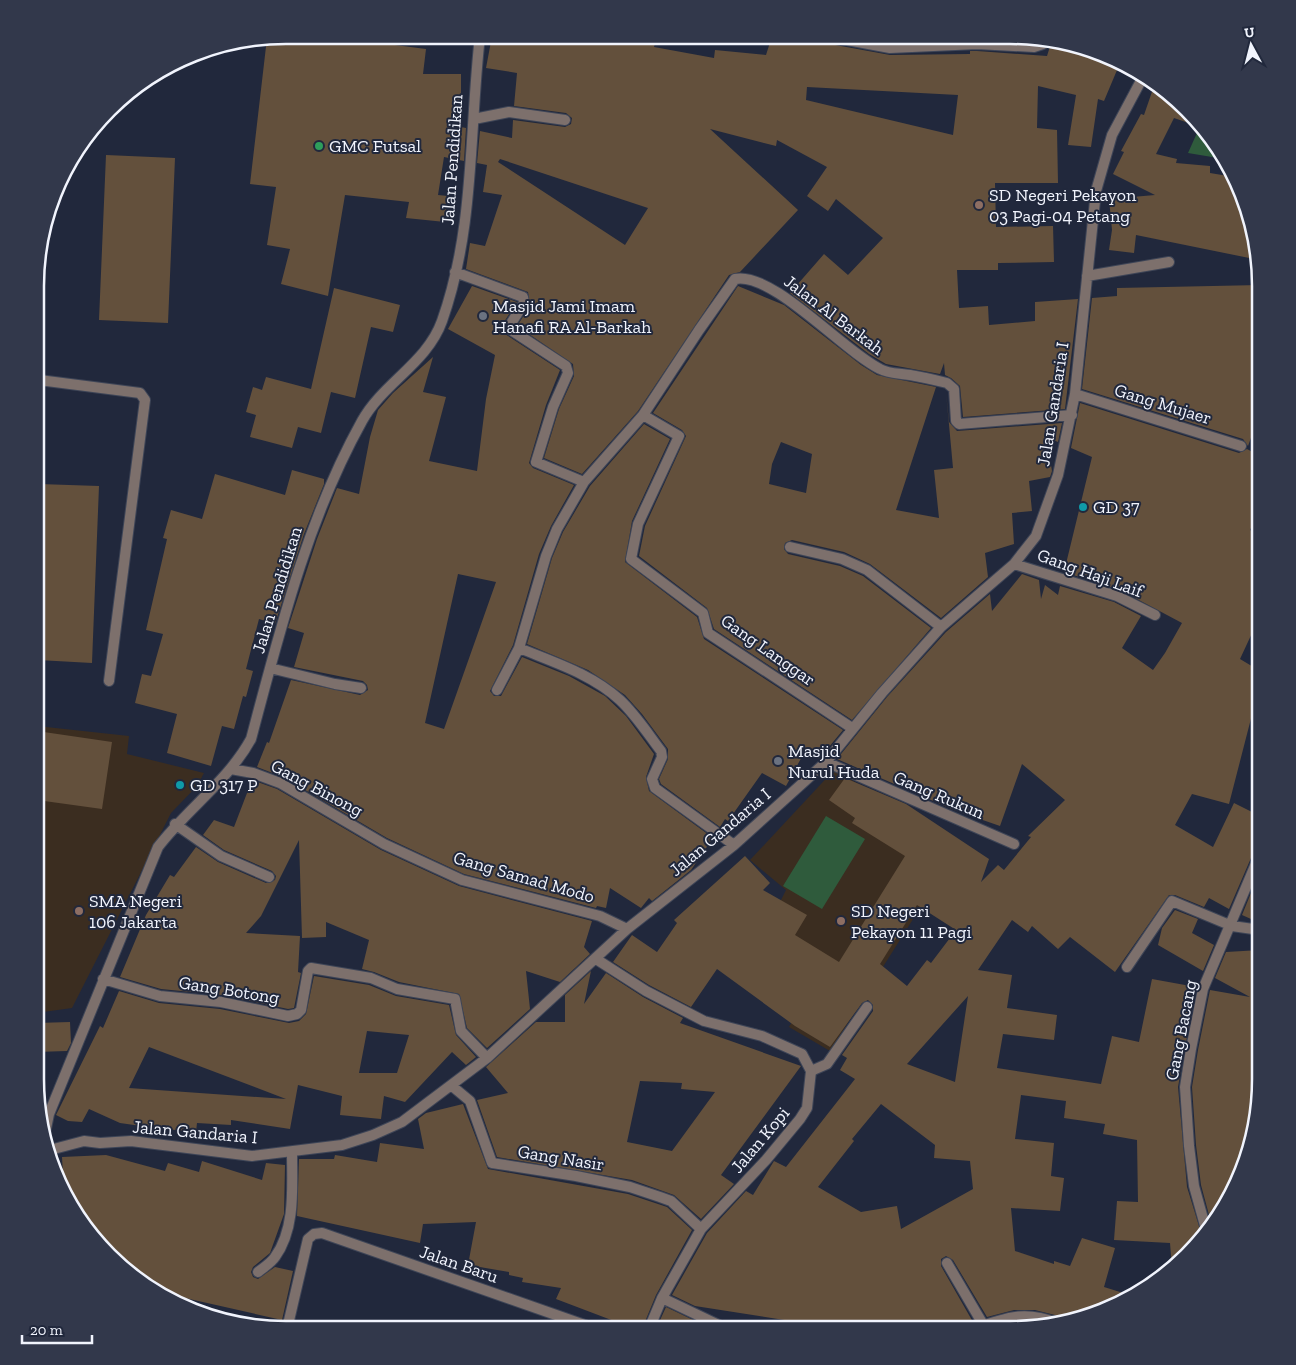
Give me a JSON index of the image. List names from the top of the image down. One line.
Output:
{"streets":{"street":["Jalan Pendidikan","Jalan Al Barkah","Jalan Gandaria I","Gang Mujaer","Gang Haji Laif","Gang Langgar","Gang Binong","Gang Rukun","Gang Samad Modo","Gang Botong","Gang Bacang","Jalan Kopi","Gang Nasir","Jalan Baru"]},"crossings":[["Jalan Pendidikan","Gang Binong"],["Jalan Pendidikan","Gang Botong"],["Jalan Al Barkah","Jalan Gandaria I"],["Jalan Al Barkah","Gang Langgar"],["Jalan Gandaria I","Gang Mujaer"],["Jalan Gandaria I","Gang Haji Laif"],["Jalan Gandaria I","Gang Langgar"],["Jalan Gandaria I","Gang Rukun"],["Jalan Gandaria I","Gang Samad Modo"],["Jalan Gandaria I","Gang Botong"],["Jalan Gandaria I","Gang Nasir"],["Gang Binong","Gang Samad Modo"],["Jalan Kopi","Gang Nasir"]],"places":["GMC Futsal","SD Negeri Pekayon 03 Pagi-04 Petang","Masjid Jami Imam Hanafi RA Al-Barkah","GD 37","Masjid Nurul Huda","GD 317 P","SMA Negeri 106 Jakarta","SD Negeri Pekayon 11 Pagi"],"scale_bar":"20 m","north":"top"}
